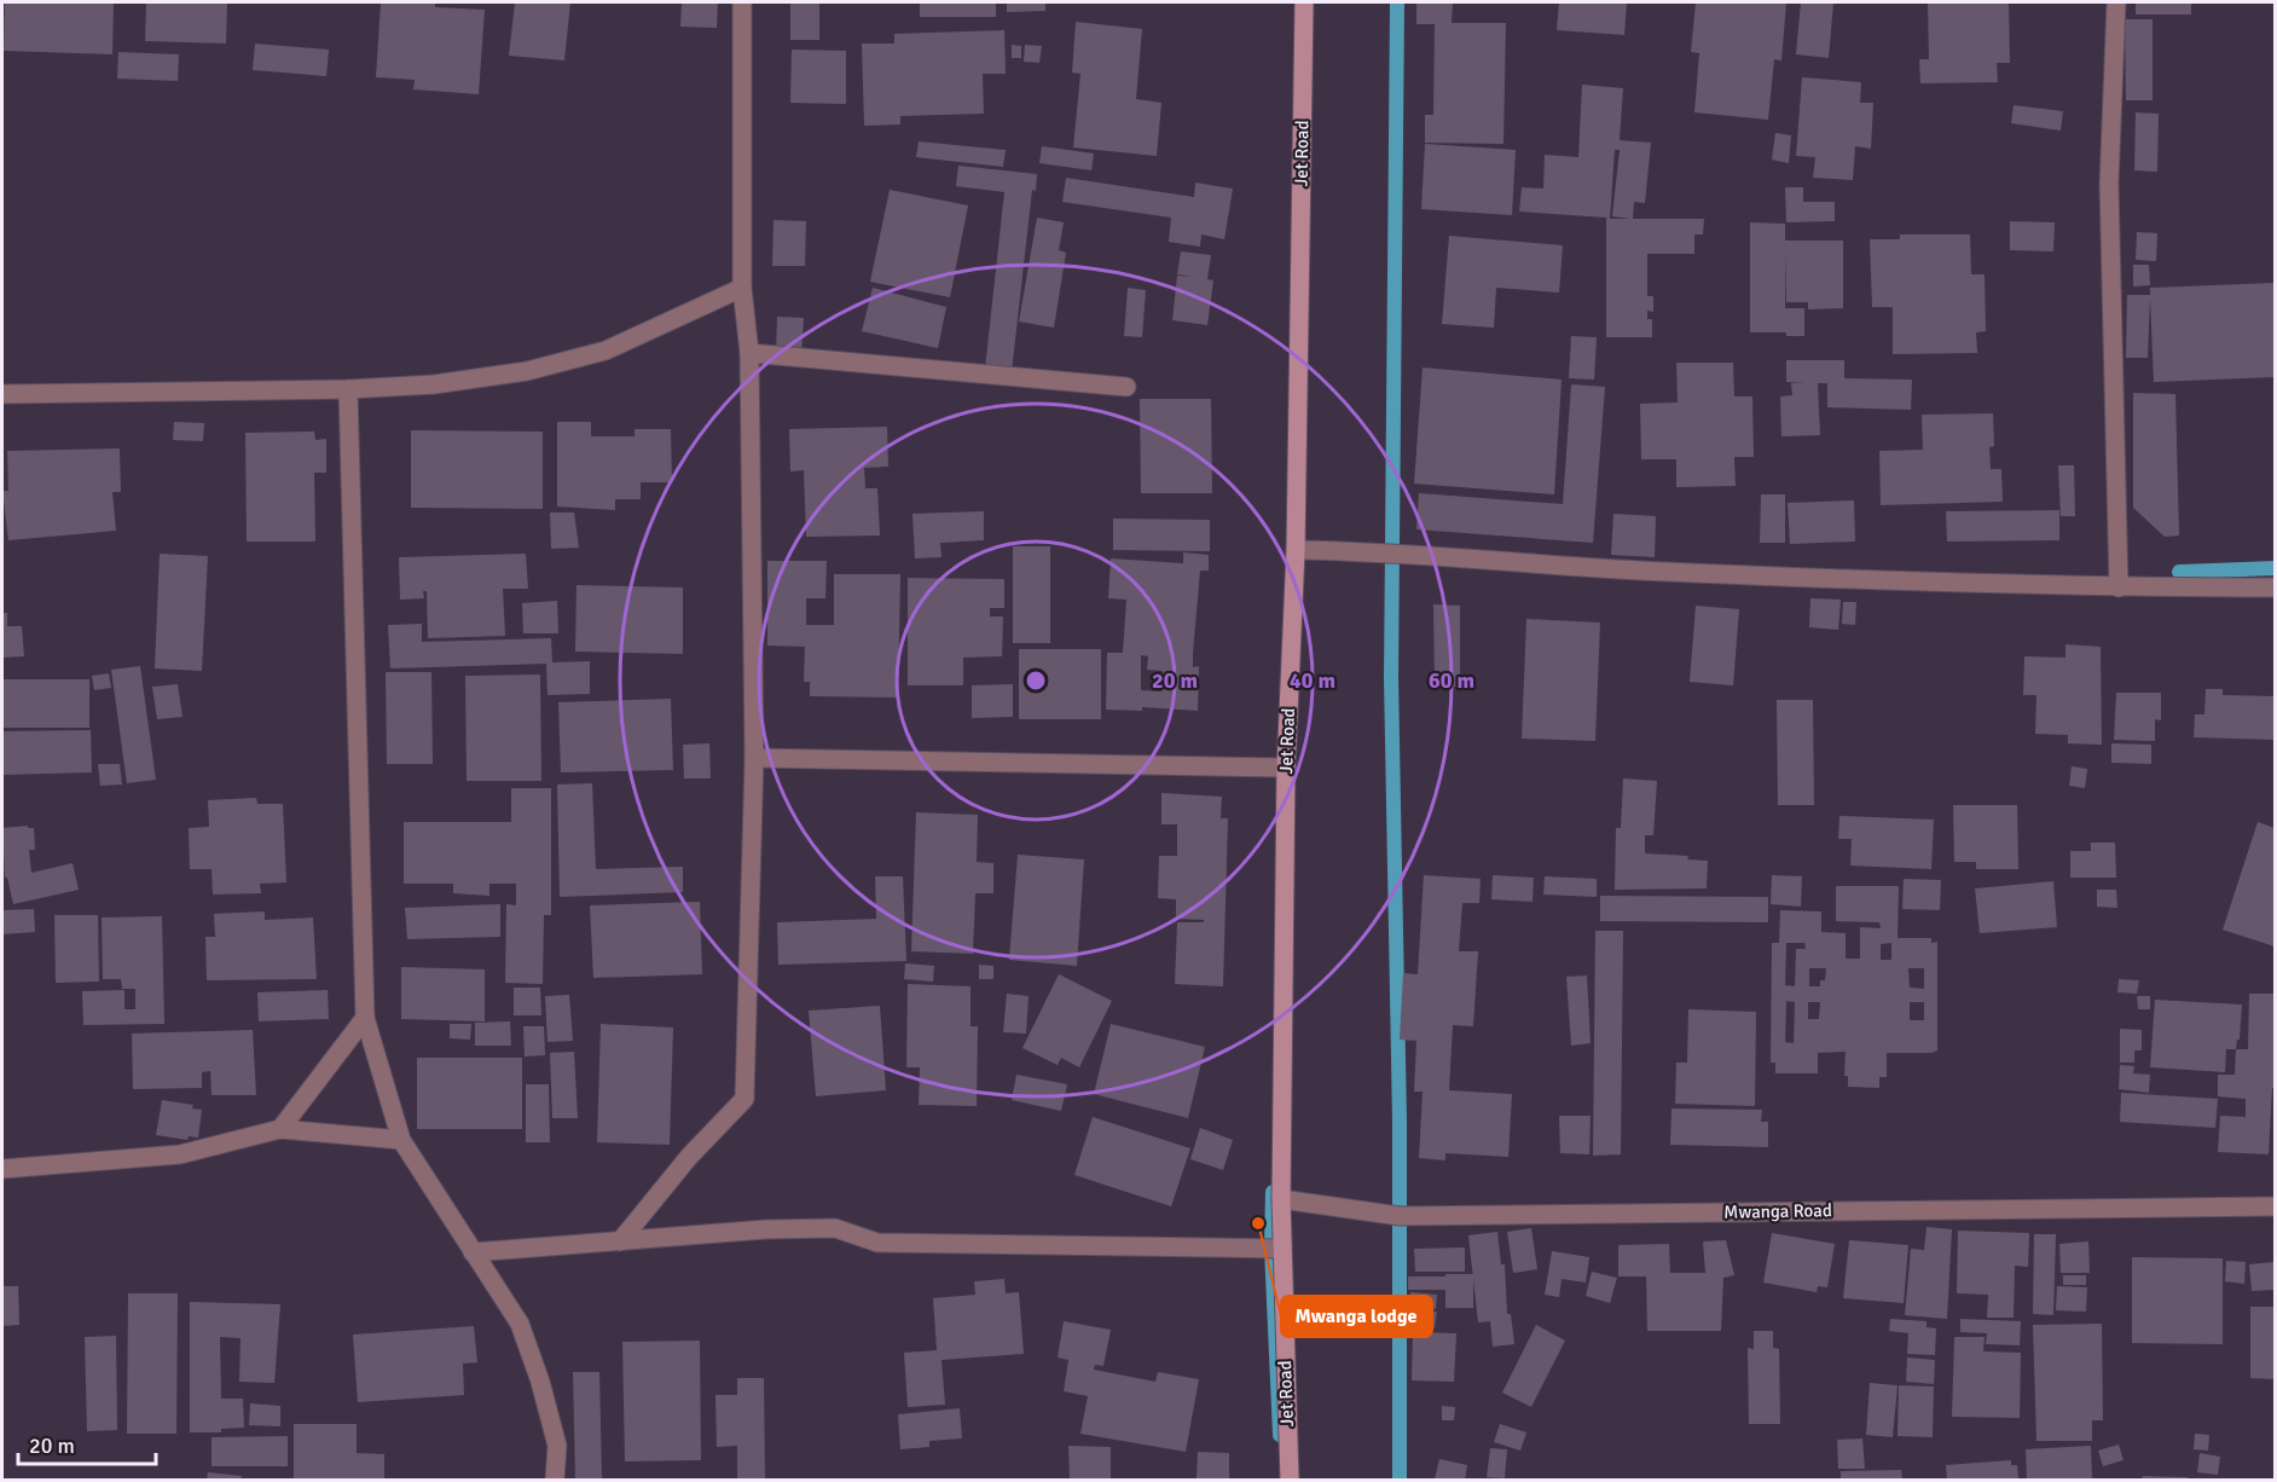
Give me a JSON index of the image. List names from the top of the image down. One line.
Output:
{"streets":{"main road":["Jet Road"],"street":["Mwanga Road"]},"crossings":[["Jet Road","Mwanga Road"]],"places":["Mwanga lodge"],"scale_bar":"20 m","rings":["20 m","40 m","60 m"]}
